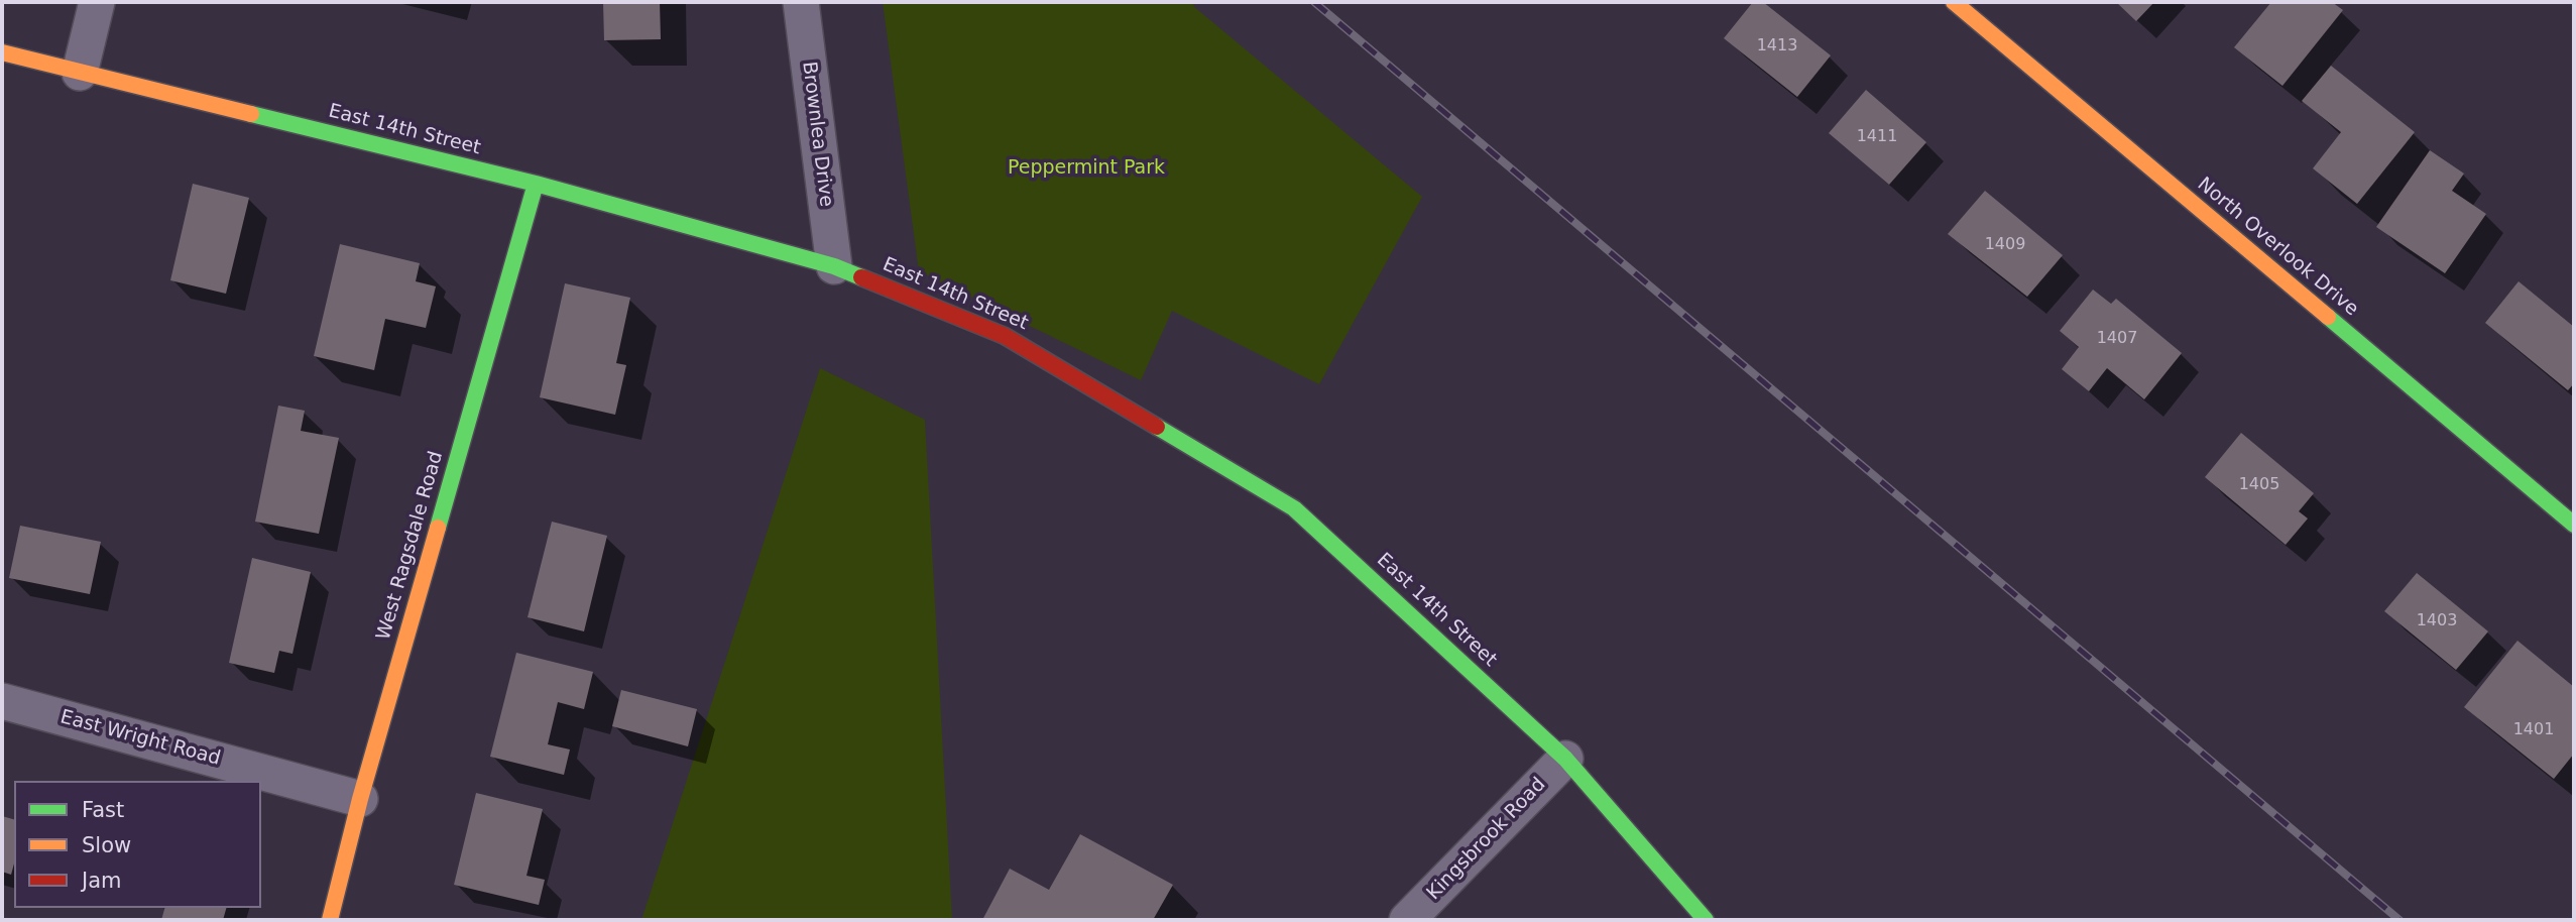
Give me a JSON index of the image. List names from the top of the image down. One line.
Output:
{"streets":{"street":["East 14th Street","Brownlea Drive","North Overlook Drive","West Ragsdale Road","East Wright Road","Kingsbrook Road"]},"crossings":[["East 14th Street","Brownlea Drive"],["East 14th Street","West Ragsdale Road"],["East 14th Street","Kingsbrook Road"],["West Ragsdale Road","East Wright Road"]],"parks":["Peppermint Park"],"house_numbers":["1413","1411","1409","1407","1405","1403","1401"],"legend":["Fast","Slow","Jam"]}
